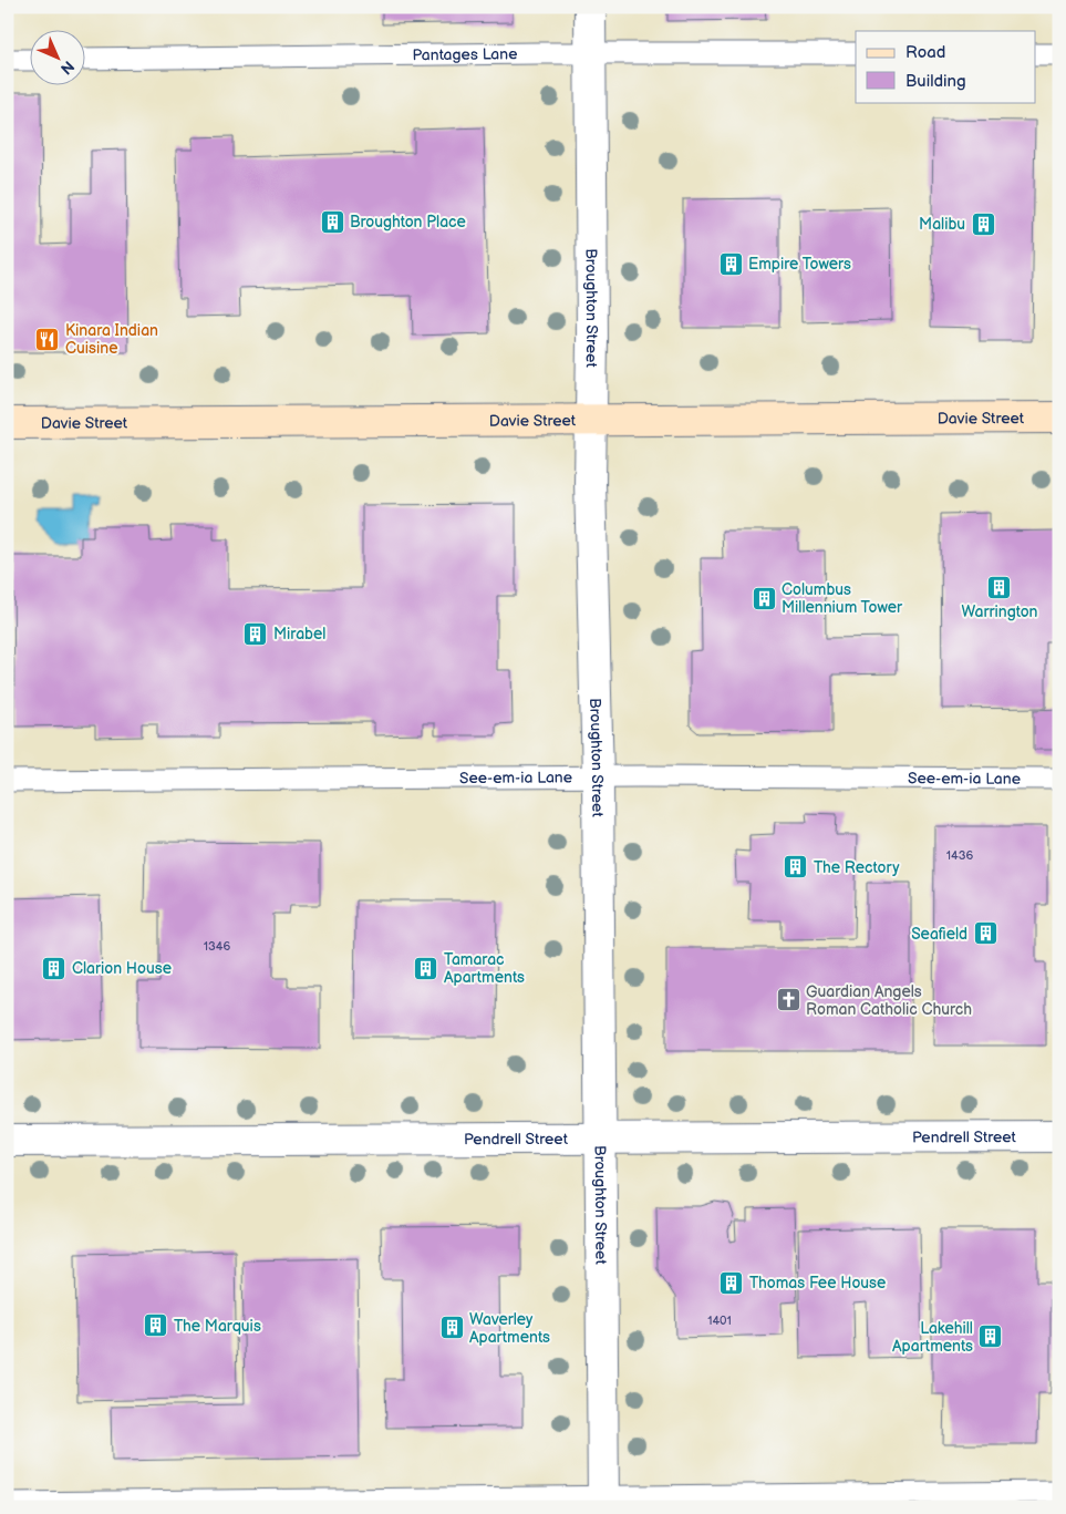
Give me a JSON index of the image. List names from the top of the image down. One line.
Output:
{"streets":{"main road":["Davie Street"],"street":["Broughton Street","Pendrell Street"],"lane":["Pantages Lane","See-em-ia Lane"]},"crossings":[["Pantages Lane","Broughton Street"],["Broughton Street","Davie Street"],["Broughton Street","See-em-ia Lane"],["Broughton Street","Pendrell Street"]],"places":{"building":["Broughton Place","Malibu","Empire Towers","Warrington","Columbus Millennium Tower","Mirabel","The Rectory","Seafield","Clarion House","Tamarac Apartments","Thomas Fee House","The Marquis","Waverley Apartments","Lakehill Apartments"],"restaurant":["Kinara Indian Cuisine"],"church":["Guardian Angels Roman Catholic Church"]},"house_numbers":["1436","1346","1401"],"legend":["Road","Building"],"north":"bottom right"}
